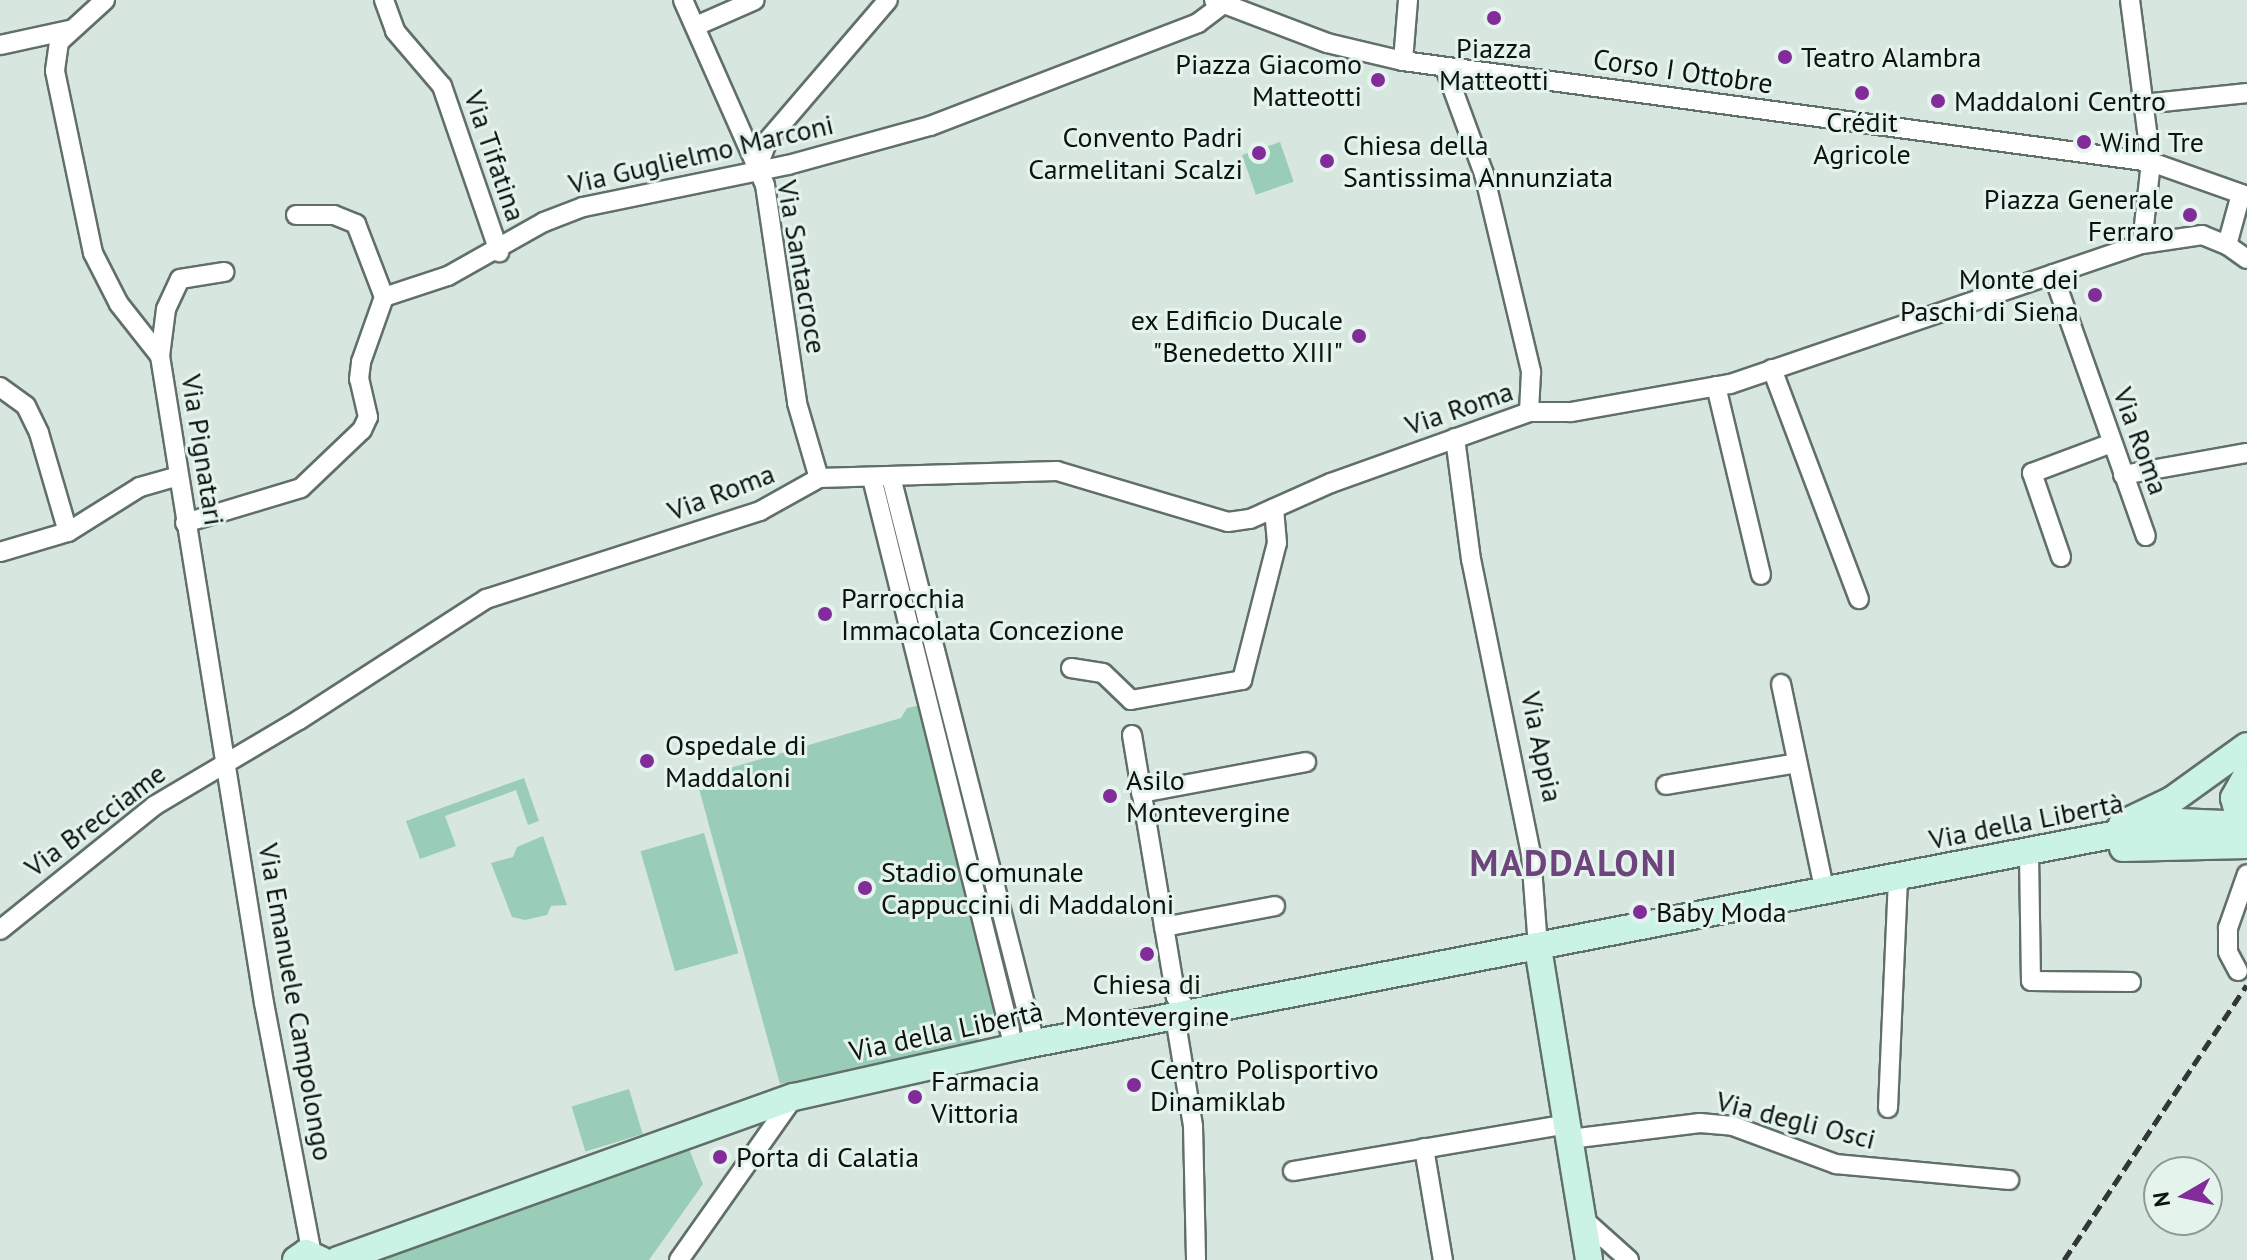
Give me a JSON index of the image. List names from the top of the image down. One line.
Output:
{"streets":{"main road":["Via Appia","Via della Libertà"],"street":["Corso I Ottobre","Via Guglielmo Marconi","Via Tifatina","Via Santacroce","Via Roma","Via Pignatari","Via Brecciame","Via Emanuele Campolongo","Via degli Osci"]},"crossings":[["Corso I Ottobre","Via Guglielmo Marconi"],["Via Guglielmo Marconi","Via Tifatina"],["Via Guglielmo Marconi","Via Santacroce"],["Via Santacroce","Via Roma"],["Via Roma","Via Pignatari"],["Via Roma","Via Appia"],["Via Roma","Via Brecciame"],["Via Roma","Via Emanuele Campolongo"],["Via Pignatari","Via Brecciame"],["Via Pignatari","Via Emanuele Campolongo"],["Via Appia","Via della Libertà"],["Via Appia","Via degli Osci"],["Via Brecciame","Via Emanuele Campolongo"]],"districts":["MADDALONI"],"places":["Piazza Matteotti","Teatro Alambra","Piazza Giacomo Matteotti","Crédit Agricole","Maddaloni Centro","Wind Tre","Convento Padri Carmelitani Scalzi","Chiesa della Santissima Annunziata","Piazza Generale Ferraro","Monte dei Paschi di Siena","ex Edificio Ducale \"Benedetto XIII\"","Parrocchia Immacolata Concezione","Ospedale di Maddaloni","Asilo Montevergine","Stadio Comunale Cappuccini di Maddaloni","Baby Moda","Chiesa di Montevergine","Centro Polisportivo Dinamiklab","Farmacia Vittoria","Porta di Calatia"],"north":"left"}
